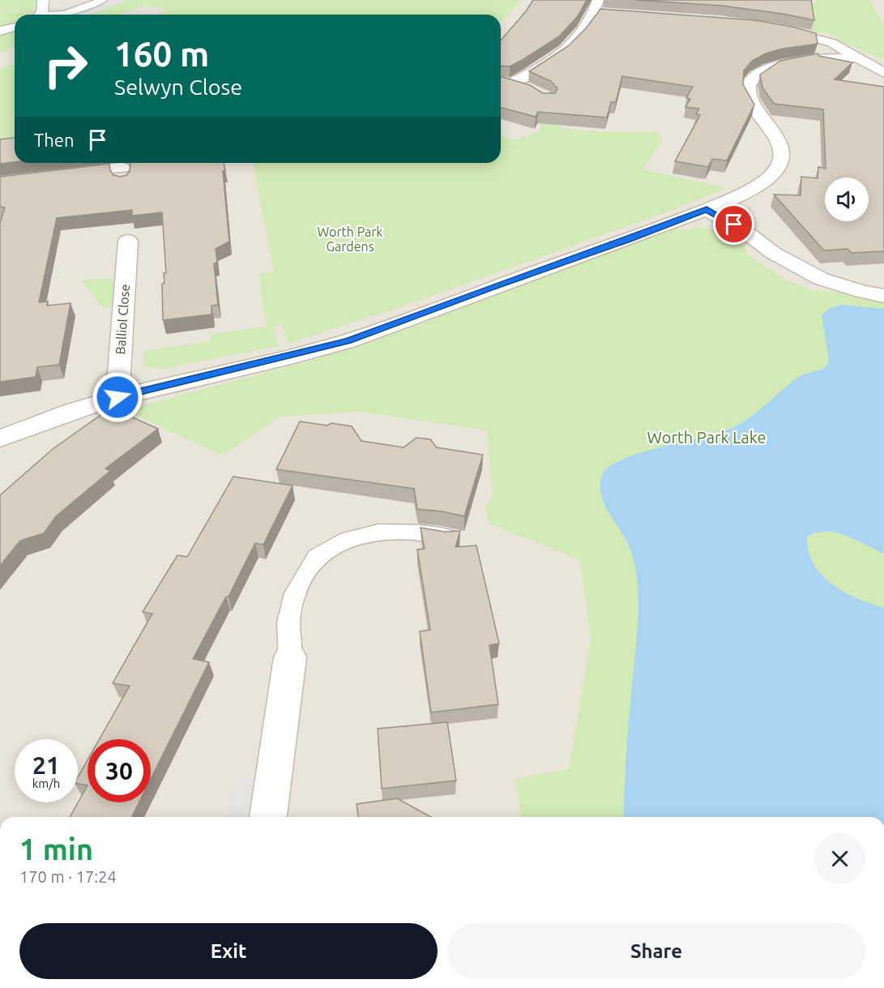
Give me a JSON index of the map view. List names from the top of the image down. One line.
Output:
{"streets":{"street":["Balliol Close"]},"parks":["Worth Park Gardens","Worth Park Lake"],"page":{"turn":["160 m","Selwyn Close"],"then":"Then","speed":"21 km/h","limit":"30","heading":["1 min","170 m · 17:24"],"buttons":["Exit","Share"]}}
